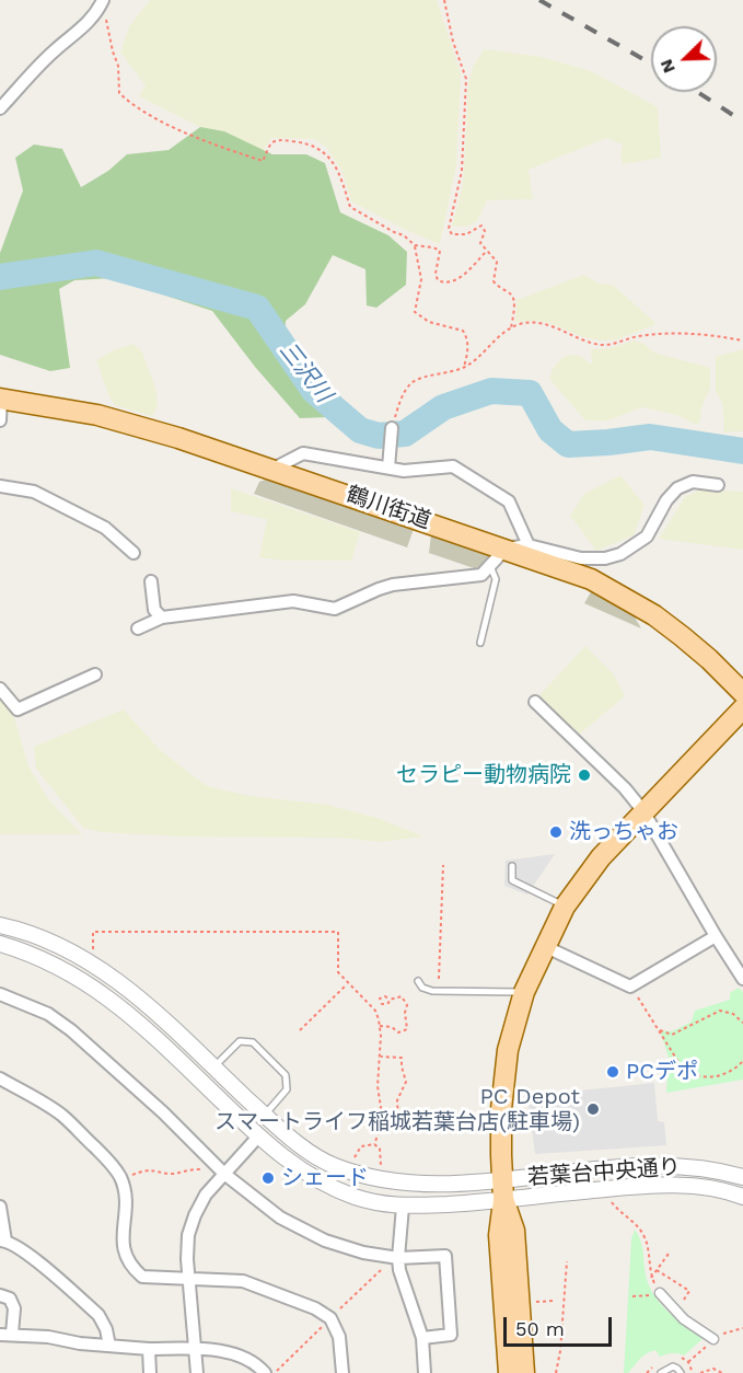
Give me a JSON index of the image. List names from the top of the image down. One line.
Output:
{"streets":{"main road":["鶴川街道"],"street":["若葉台中央通り"]},"water":["三沢川"],"places":["セラピー動物病院","洗っちゃお","PCデポ","PC Depot スマートライフ稲城若葉台店(駐車場)","シェード"],"scale_bar":"50 m","north":"bottom left"}
